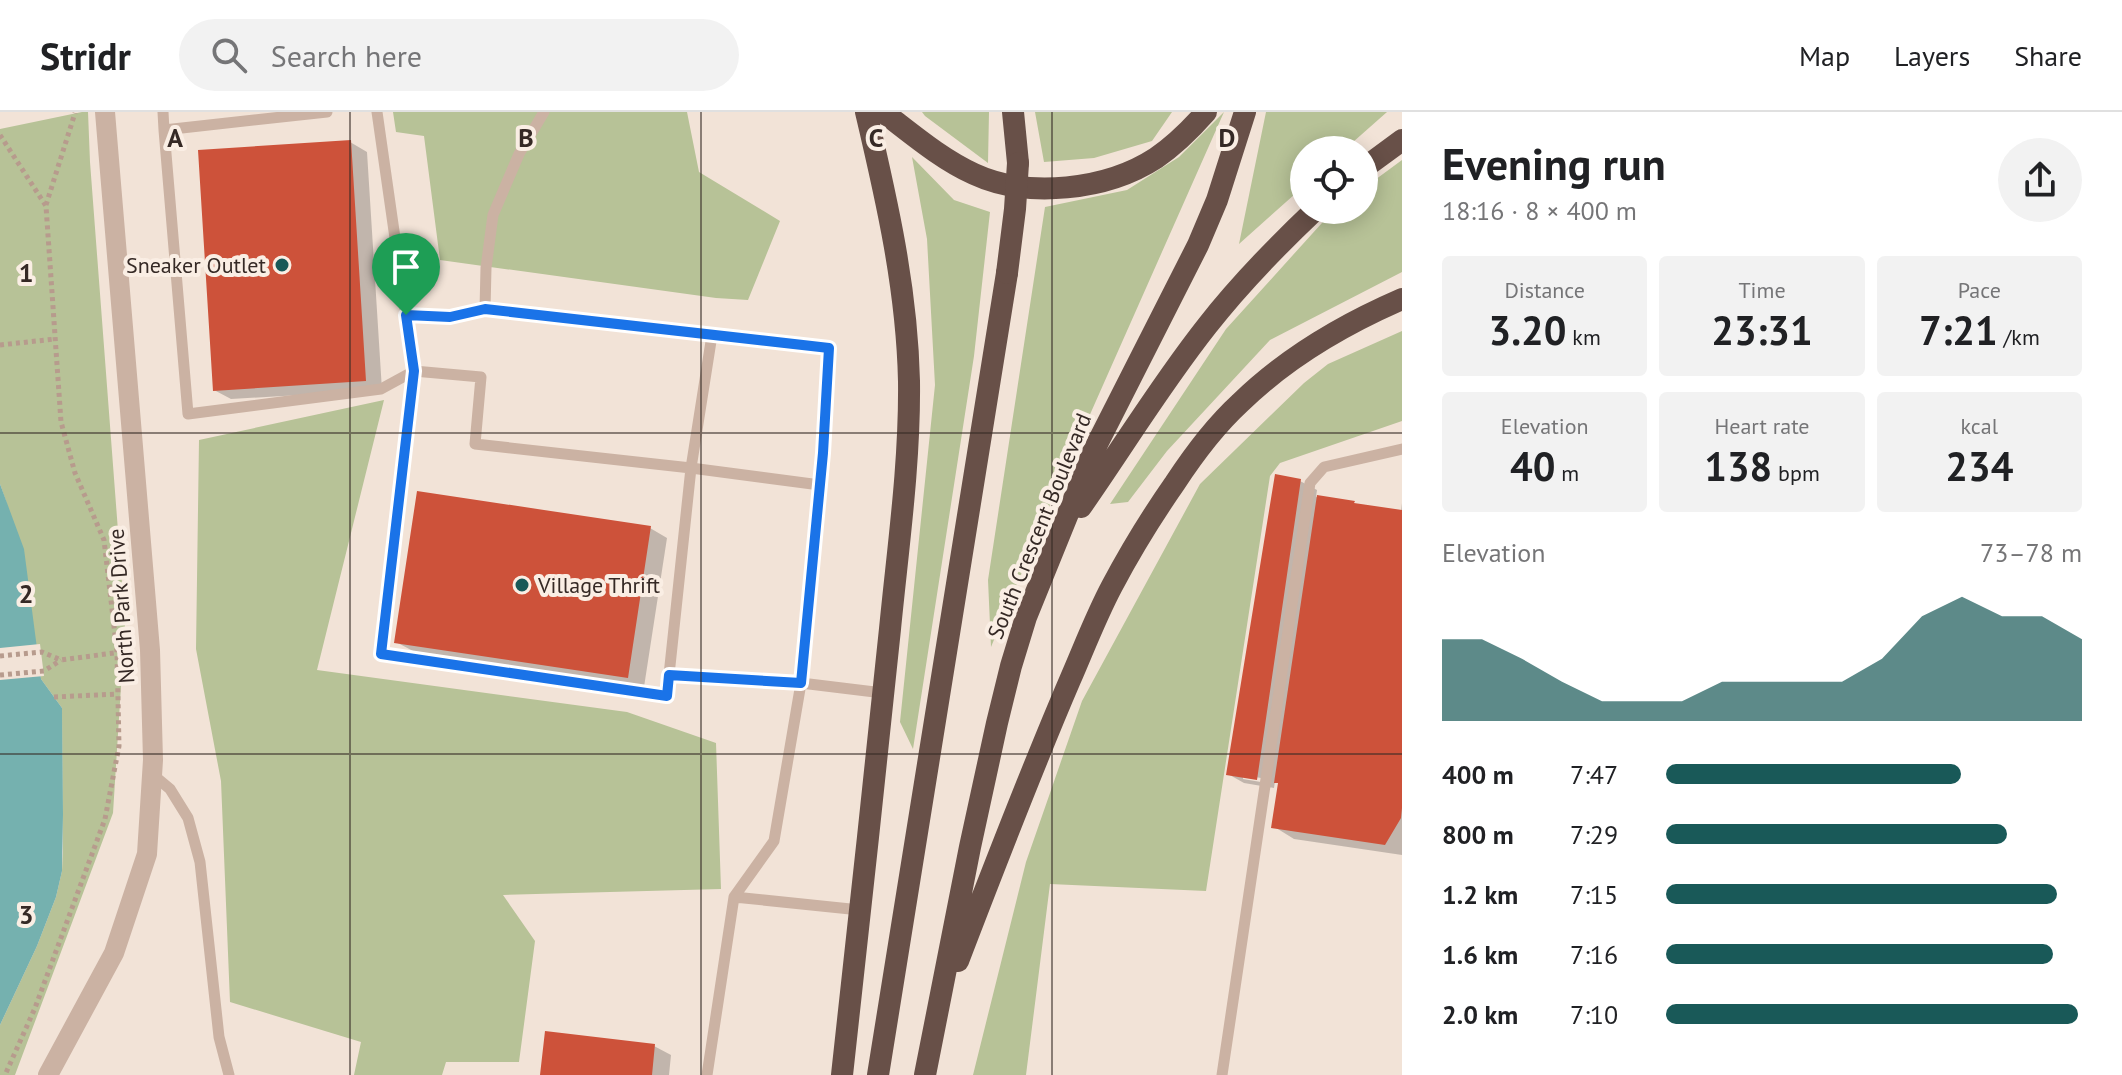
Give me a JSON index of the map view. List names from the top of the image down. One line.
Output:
{"streets":{"highway":["South Crescent Boulevard"],"street":["North Park Drive"]},"places":["Sneaker Outlet","Village Thrift"],"page":{"header":"Stridr","search":"Search here","nav":["Map","Layers","Share"],"heading":["Evening run","18:16 · 8 × 400 m"],"stats":[["Distance","3.20 km"],["Time","23:31"],["Pace","7:21 /km"],["Elevation","40 m"],["Heart rate","138 bpm"],["kcal","234"]],"chart":["Elevation","73–78 m"],"list":[{"name":"400 m","note":"7:47"},{"name":"800 m","note":"7:29"},{"name":"1.2 km","note":"7:15"},{"name":"1.6 km","note":"7:16"},{"name":"2.0 km","note":"7:10"}]},"grid":{"columns":["A","B","C","D"],"rows":["1","2","3"]}}
